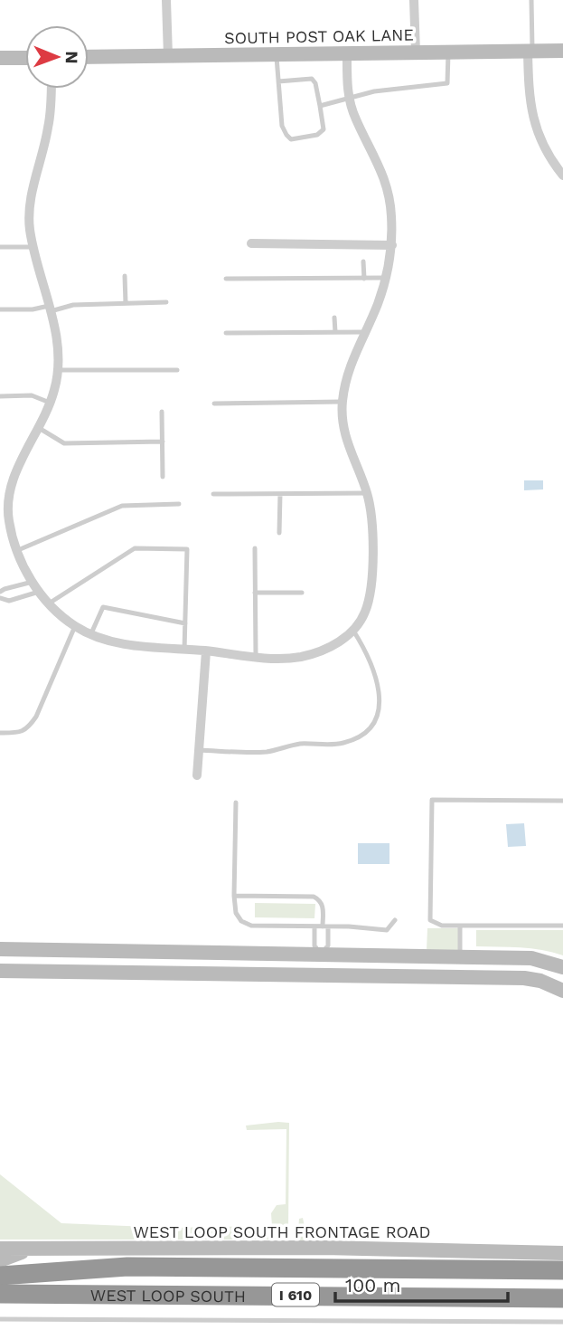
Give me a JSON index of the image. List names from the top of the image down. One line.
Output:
{"streets":{"highway":["WEST LOOP SOUTH","I 610"],"main road":["SOUTH POST OAK LANE","WEST LOOP SOUTH FRONTAGE ROAD"]},"scale_bar":"100 m","north":"right"}
